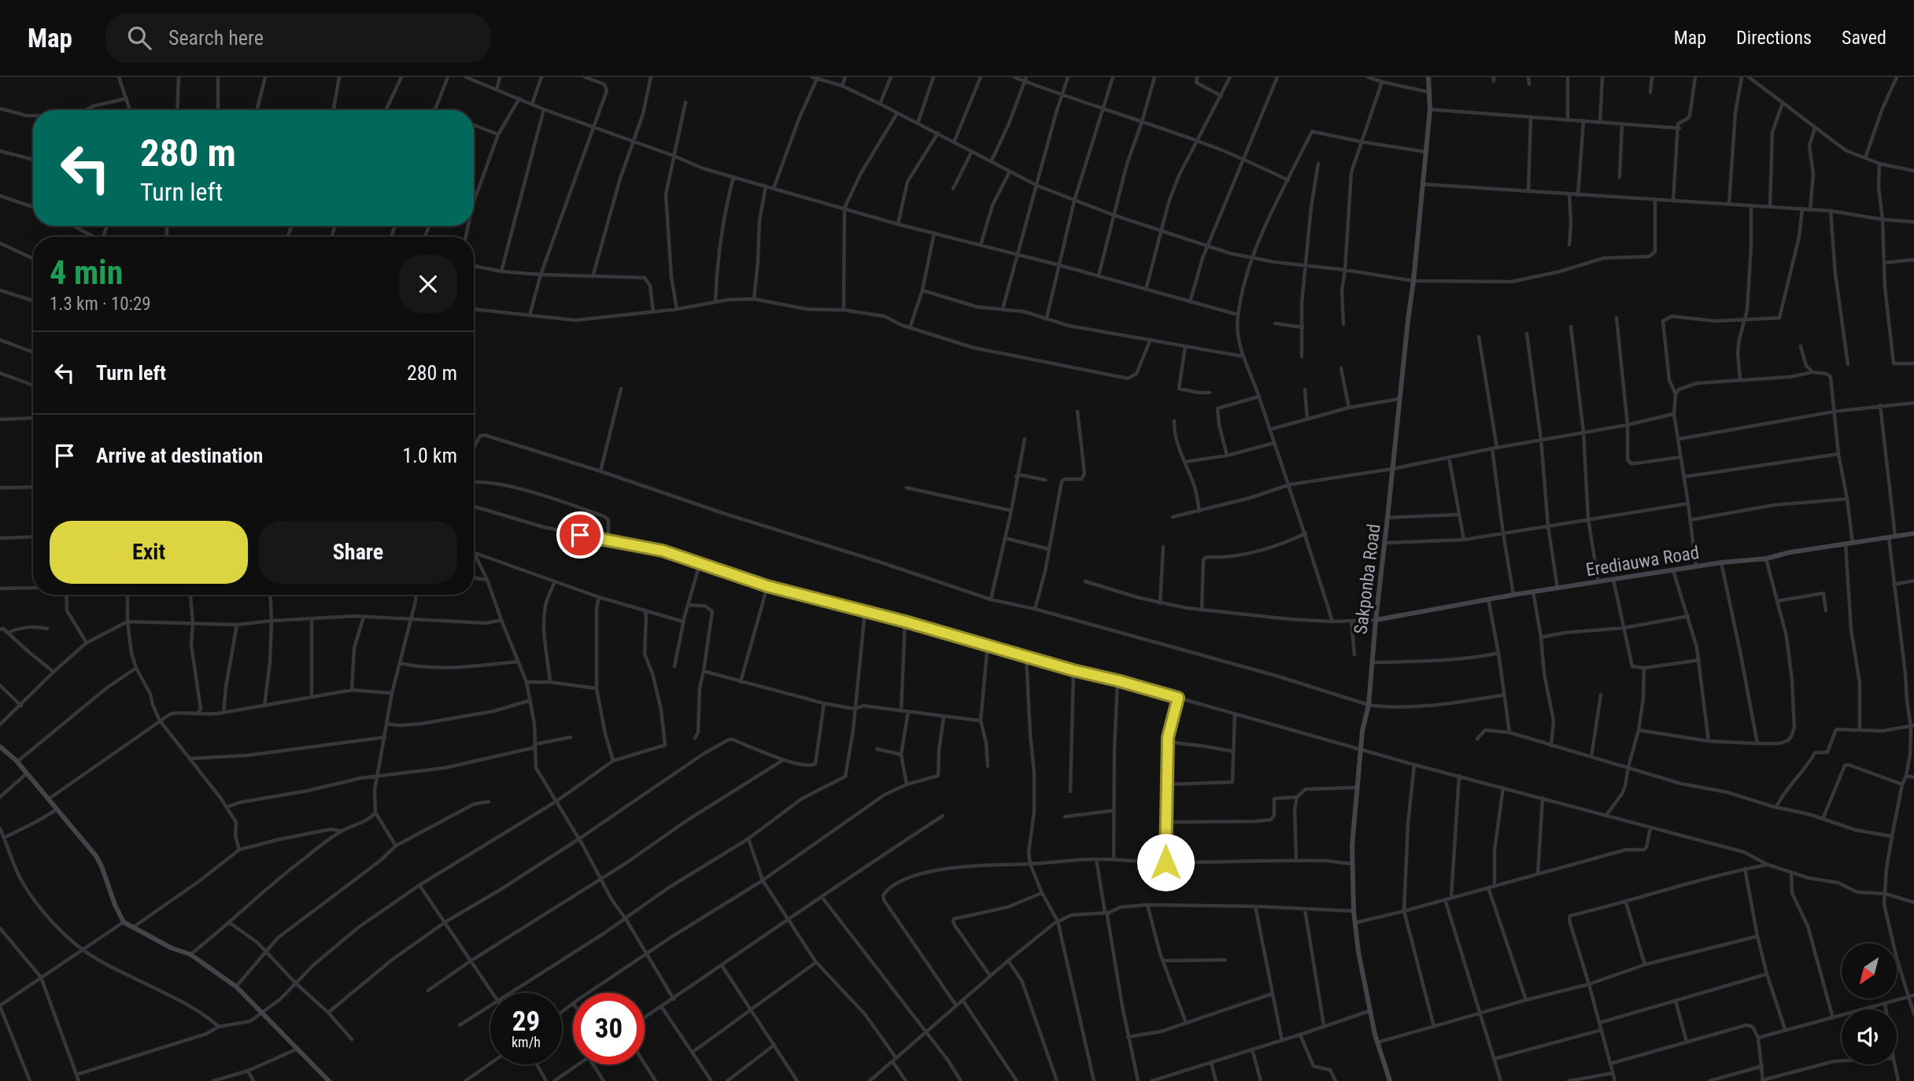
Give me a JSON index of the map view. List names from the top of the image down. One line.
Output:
{"streets":{"street":["Erediauwa Road","Sakponba Road"]},"crossings":[["Erediauwa Road","Sakponba Road"]],"north":"bottom left","page":{"header":"Map","search":"Search here","nav":["Map","Directions","Saved"],"turn":["280 m","Turn left"],"heading":["4 min","1.3 km · 10:29"],"list":[{"name":"Turn left","value":"280 m"},{"name":"Arrive at destination","value":"1.0 km"}],"buttons":["Exit","Share"],"speed":"29 km/h","limit":"30"}}
